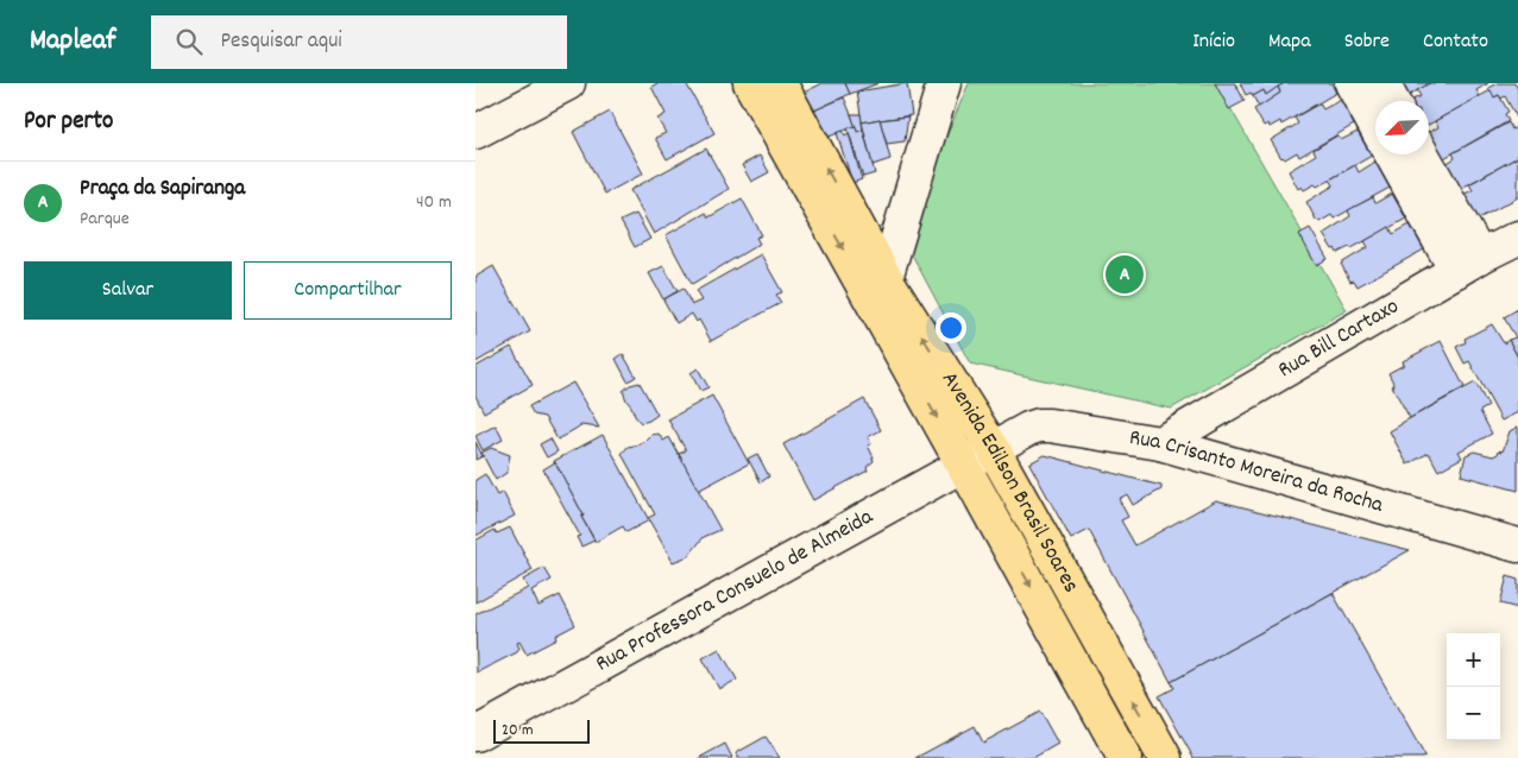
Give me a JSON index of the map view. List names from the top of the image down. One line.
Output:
{"streets":{"main road":["Avenida Edilson Brasil Soares"],"street":["Rua Bill Cartaxo","Rua Crisanto Moreira da Rocha","Rua Professora Consuelo de Almeida"]},"crossings":[["Rua Bill Cartaxo","Rua Crisanto Moreira da Rocha"],["Rua Crisanto Moreira da Rocha","Avenida Edilson Brasil Soares"],["Rua Crisanto Moreira da Rocha","Rua Professora Consuelo de Almeida"],["Avenida Edilson Brasil Soares","Rua Professora Consuelo de Almeida"]],"scale_bar":"20 m","north":"bottom left","page":{"header":"Mapleaf","search":"Pesquisar aqui","nav":["Início","Mapa","Sobre","Contato"],"heading":"Por perto","list":[{"mark":"A","name":"Praça da Sapiranga","note":"Parque","value":"40 m"}],"buttons":["Salvar","Compartilhar"],"pins":"A","map_buttons":["+","−"],"scale":"20 m"}}
